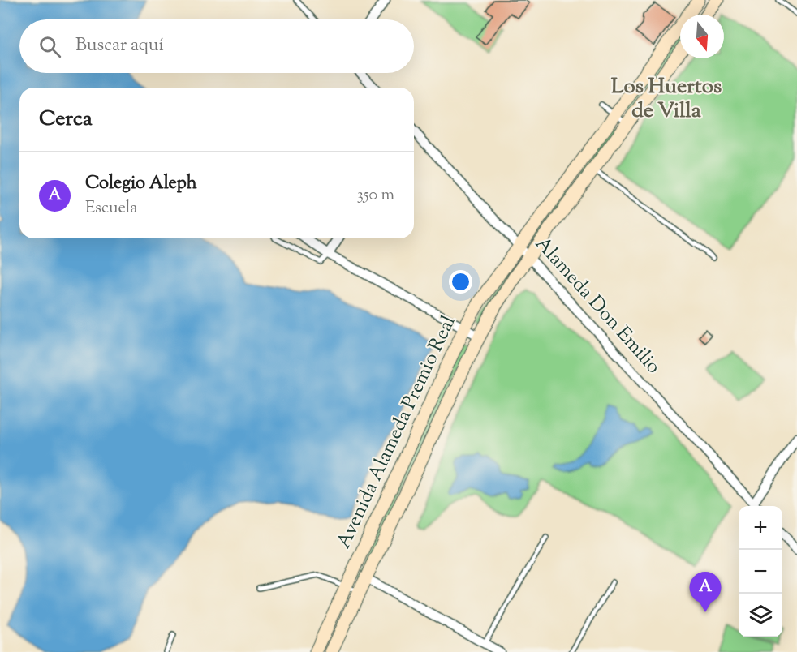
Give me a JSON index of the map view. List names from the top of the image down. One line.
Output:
{"streets":{"street":["Alameda Don Emilio","Avenida Alameda Premio Real"]},"crossings":[["Alameda Don Emilio","Avenida Alameda Premio Real"]],"districts":["Los Huertos de Villa"],"north":"bottom","page":{"search":"Buscar aquí","heading":"Cerca","list":[{"mark":"A","name":"Colegio Aleph","note":"Escuela","value":"350 m"}],"map_buttons":["+","−"],"pins":"A"}}
